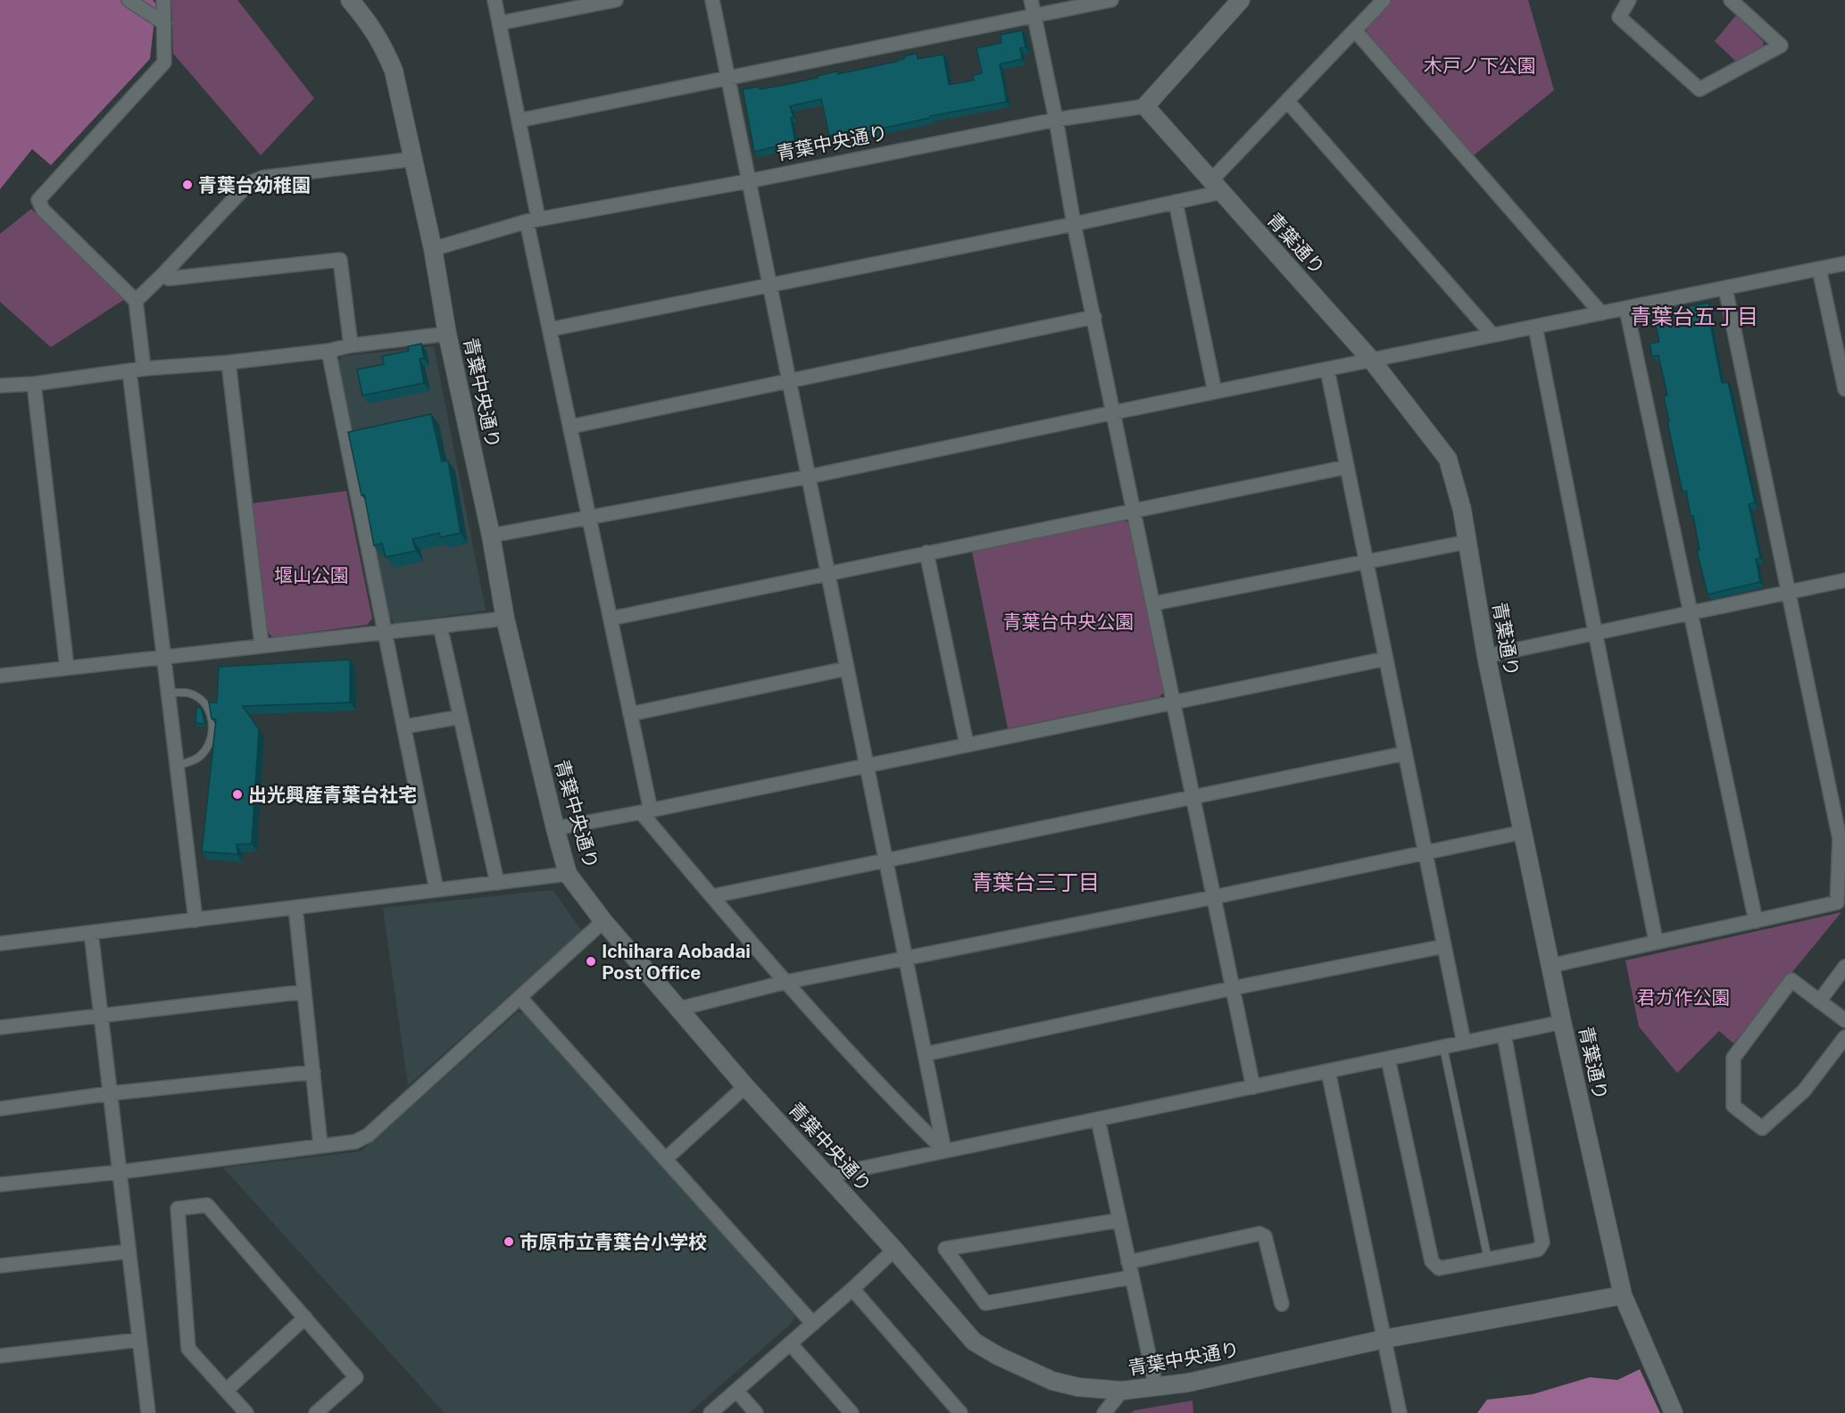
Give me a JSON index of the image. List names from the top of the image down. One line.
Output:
{"streets":{"street":["青葉中央通り","青葉通り"]},"crossings":[["青葉中央通り","青葉通り"]],"districts":["青葉台五丁目","青葉台三丁目"],"parks":["木戸ノ下公園","堰山公園","青葉台中央公園","君ガ作公園"],"places":["青葉台幼稚園","出光興産青葉台社宅","Ichihara Aobadai Post Office","市原市立青葉台小学校"]}
